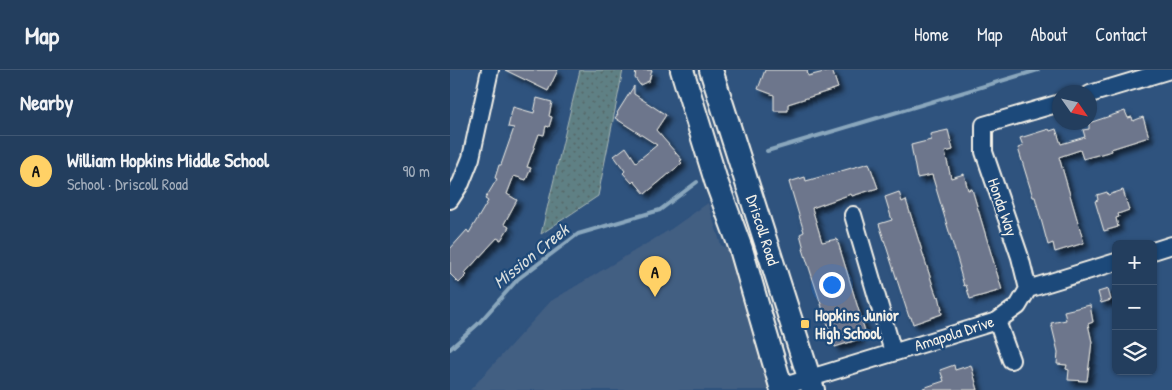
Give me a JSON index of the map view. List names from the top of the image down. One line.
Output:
{"streets":{"street":["Honda Way","Driscoll Road","Amapola Drive"]},"crossings":[["Honda Way","Amapola Drive"],["Driscoll Road","Amapola Drive"]],"water":["Mission Creek"],"places":{"transit":["Hopkins Junior High School"]},"north":"bottom right","page":{"header":"Map","nav":["Home","Map","About","Contact"],"heading":"Nearby","list":[{"mark":"A","name":"William Hopkins Middle School","note":"School · Driscoll Road","value":"90 m"}],"map_buttons":["+","−"],"pins":"A"}}
